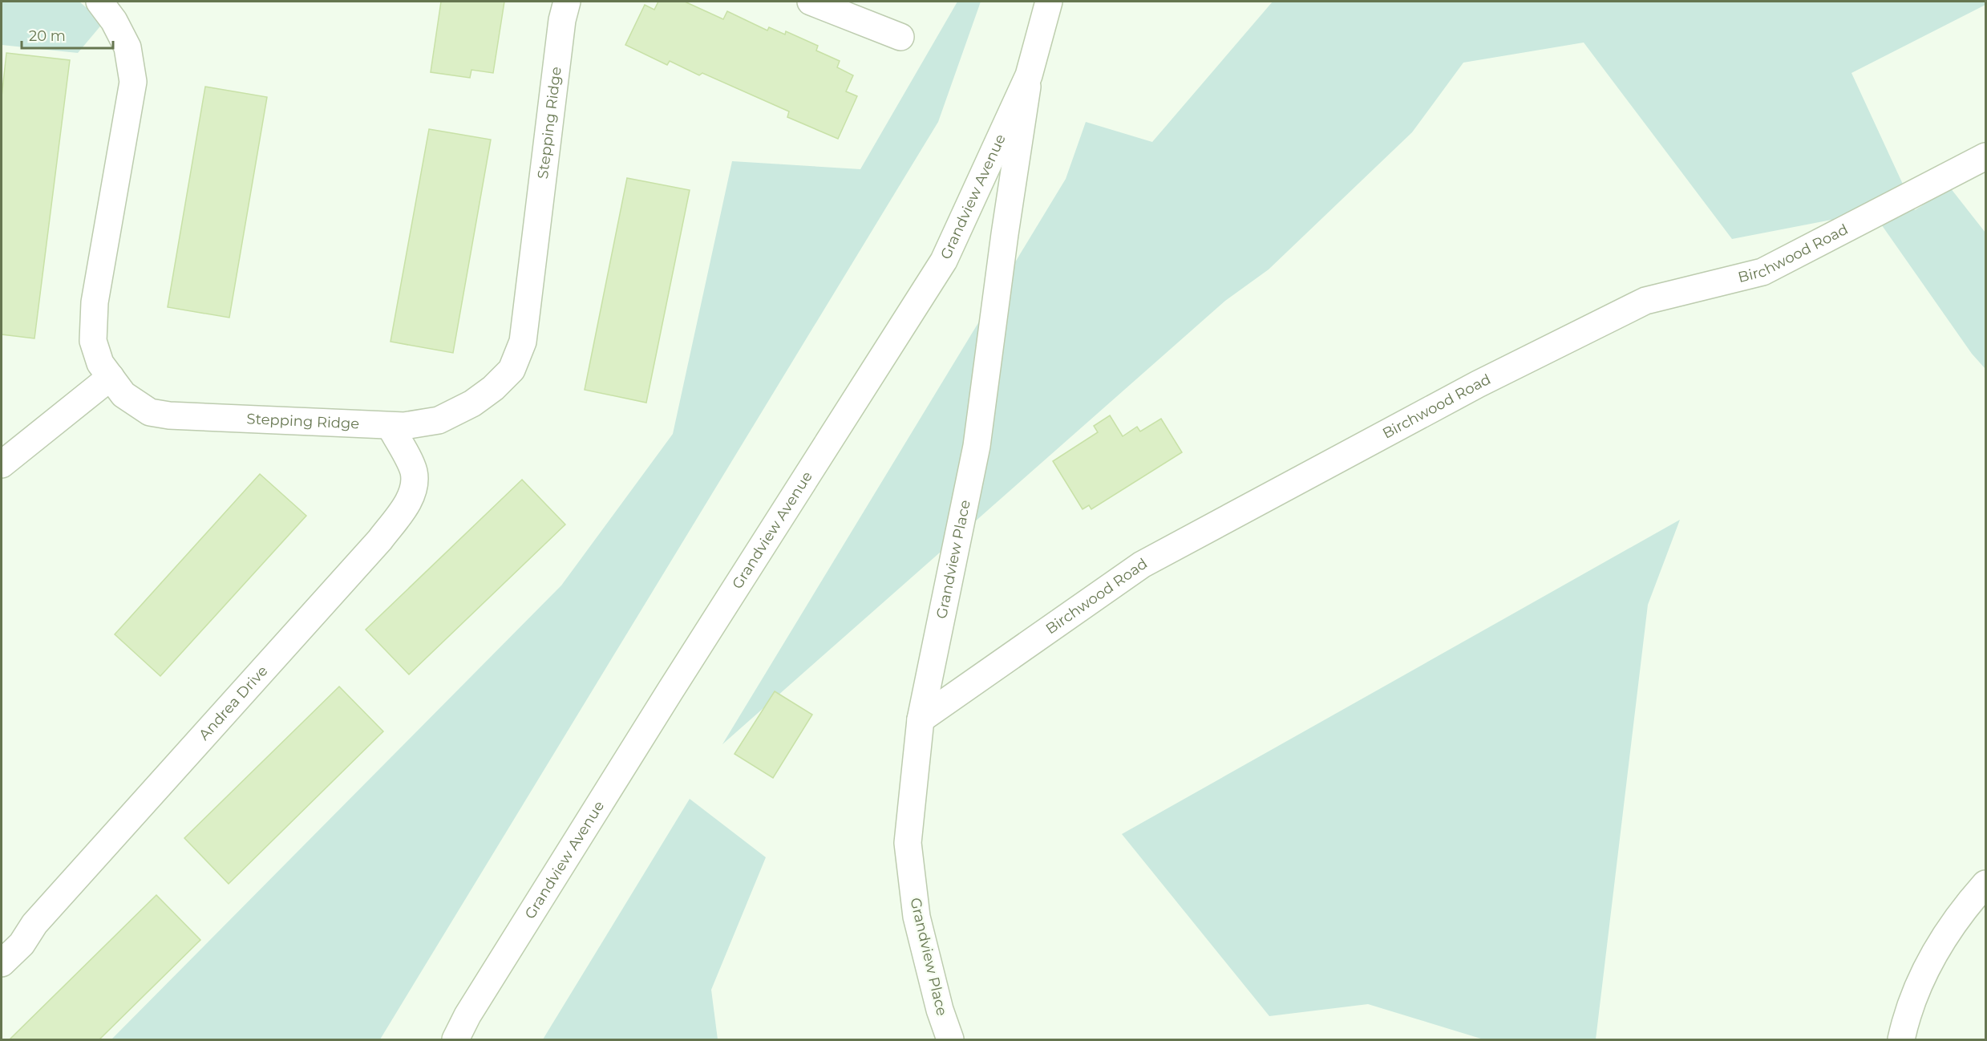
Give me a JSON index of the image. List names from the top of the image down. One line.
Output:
{"streets":{"street":["Stepping Ridge","Grandview Avenue","Birchwood Road","Grandview Place","Andrea Drive"]},"crossings":[["Stepping Ridge","Andrea Drive"],["Grandview Avenue","Grandview Place"],["Birchwood Road","Grandview Place"]],"scale_bar":"20 m"}
